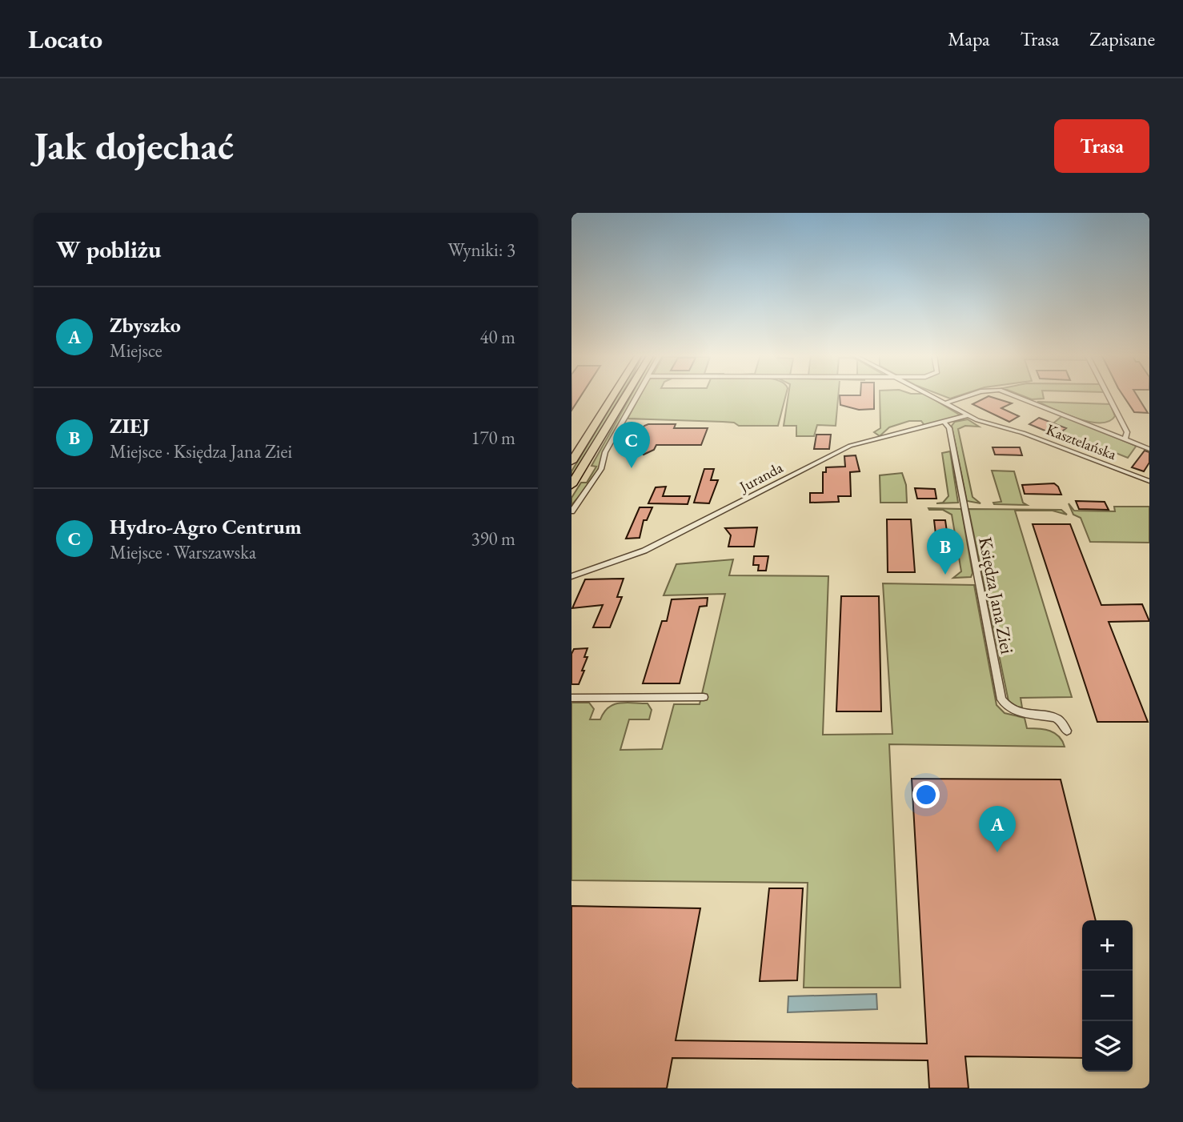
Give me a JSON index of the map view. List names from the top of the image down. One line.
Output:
{"streets":{"street":["Kasztelańska","Juranda","Księdza Jana Ziei"]},"crossings":[["Kasztelańska","Juranda"],["Juranda","Księdza Jana Ziei"]],"page":{"header":"Locato","nav":["Mapa","Trasa","Zapisane"],"buttons":"Trasa","title":"Jak dojechać","heading":["W pobliżu","Wyniki: 3"],"list":[{"mark":"A","name":"Zbyszko","note":"Miejsce","value":"40 m"},{"mark":"B","name":"ZIEJ","note":"Miejsce · Księdza Jana Ziei","value":"170 m"},{"mark":"C","name":"Hydro-Agro Centrum","note":"Miejsce · Warszawska","value":"390 m"}],"pins":["C","B","A"],"map_buttons":["+","−"]}}
